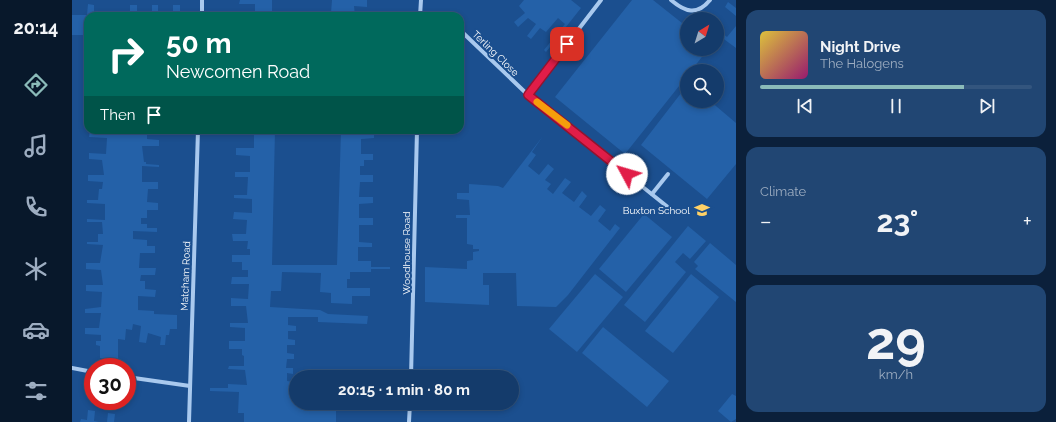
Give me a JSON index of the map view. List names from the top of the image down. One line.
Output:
{"streets":{"street":["Terling Close","Woodhouse Road","Matcham Road"]},"places":{"school or university":["Buxton School"]},"north":"top right","page":{"tabs":"20:14","turn":["50 m","Newcomen Road"],"song":["Night Drive","The Halogens"],"then":"Then","tile":["Climate",["29","km/h"]],"heat":["−","23°","+"],"limit":"30","trip":"20:15 · 1 min · 80 m"}}
